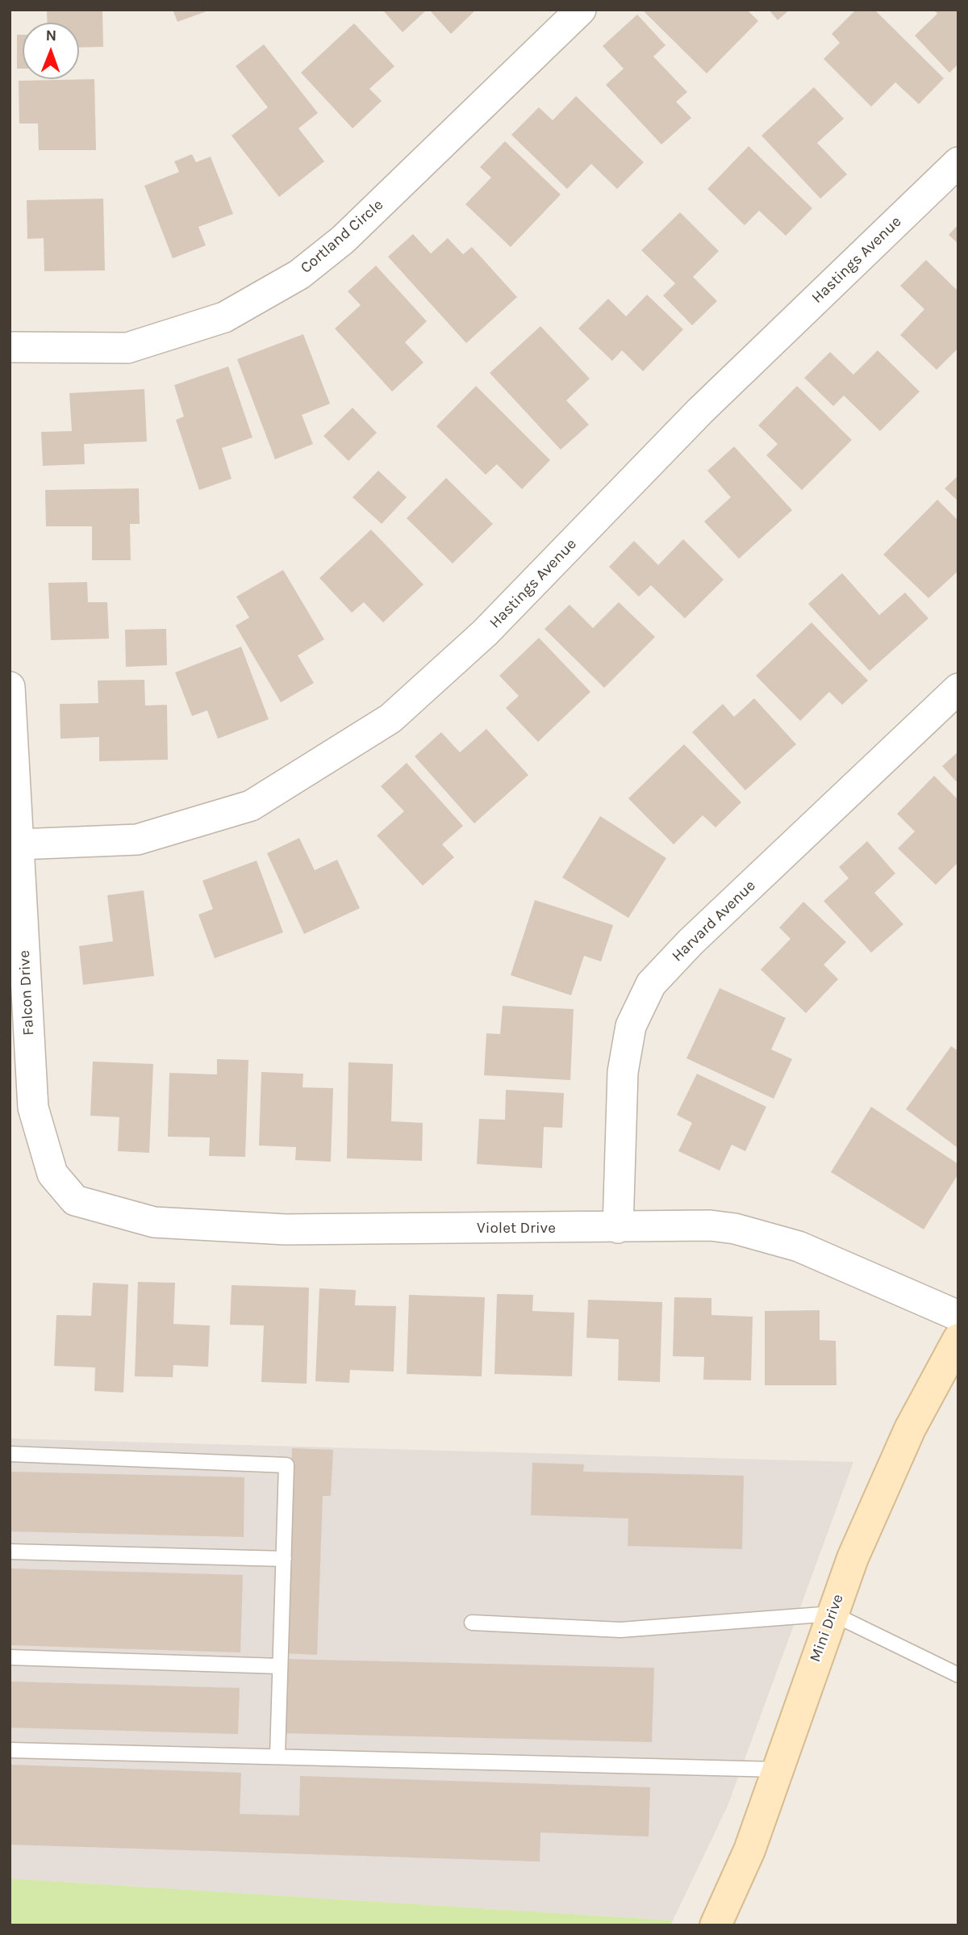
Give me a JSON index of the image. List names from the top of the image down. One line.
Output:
{"streets":{"street":["Cortland Circle","Hastings Avenue","Harvard Avenue","Falcon Drive","Violet Drive","Mini Drive"]},"crossings":[["Hastings Avenue","Falcon Drive"],["Harvard Avenue","Violet Drive"],["Falcon Drive","Violet Drive"]],"north":"top"}
